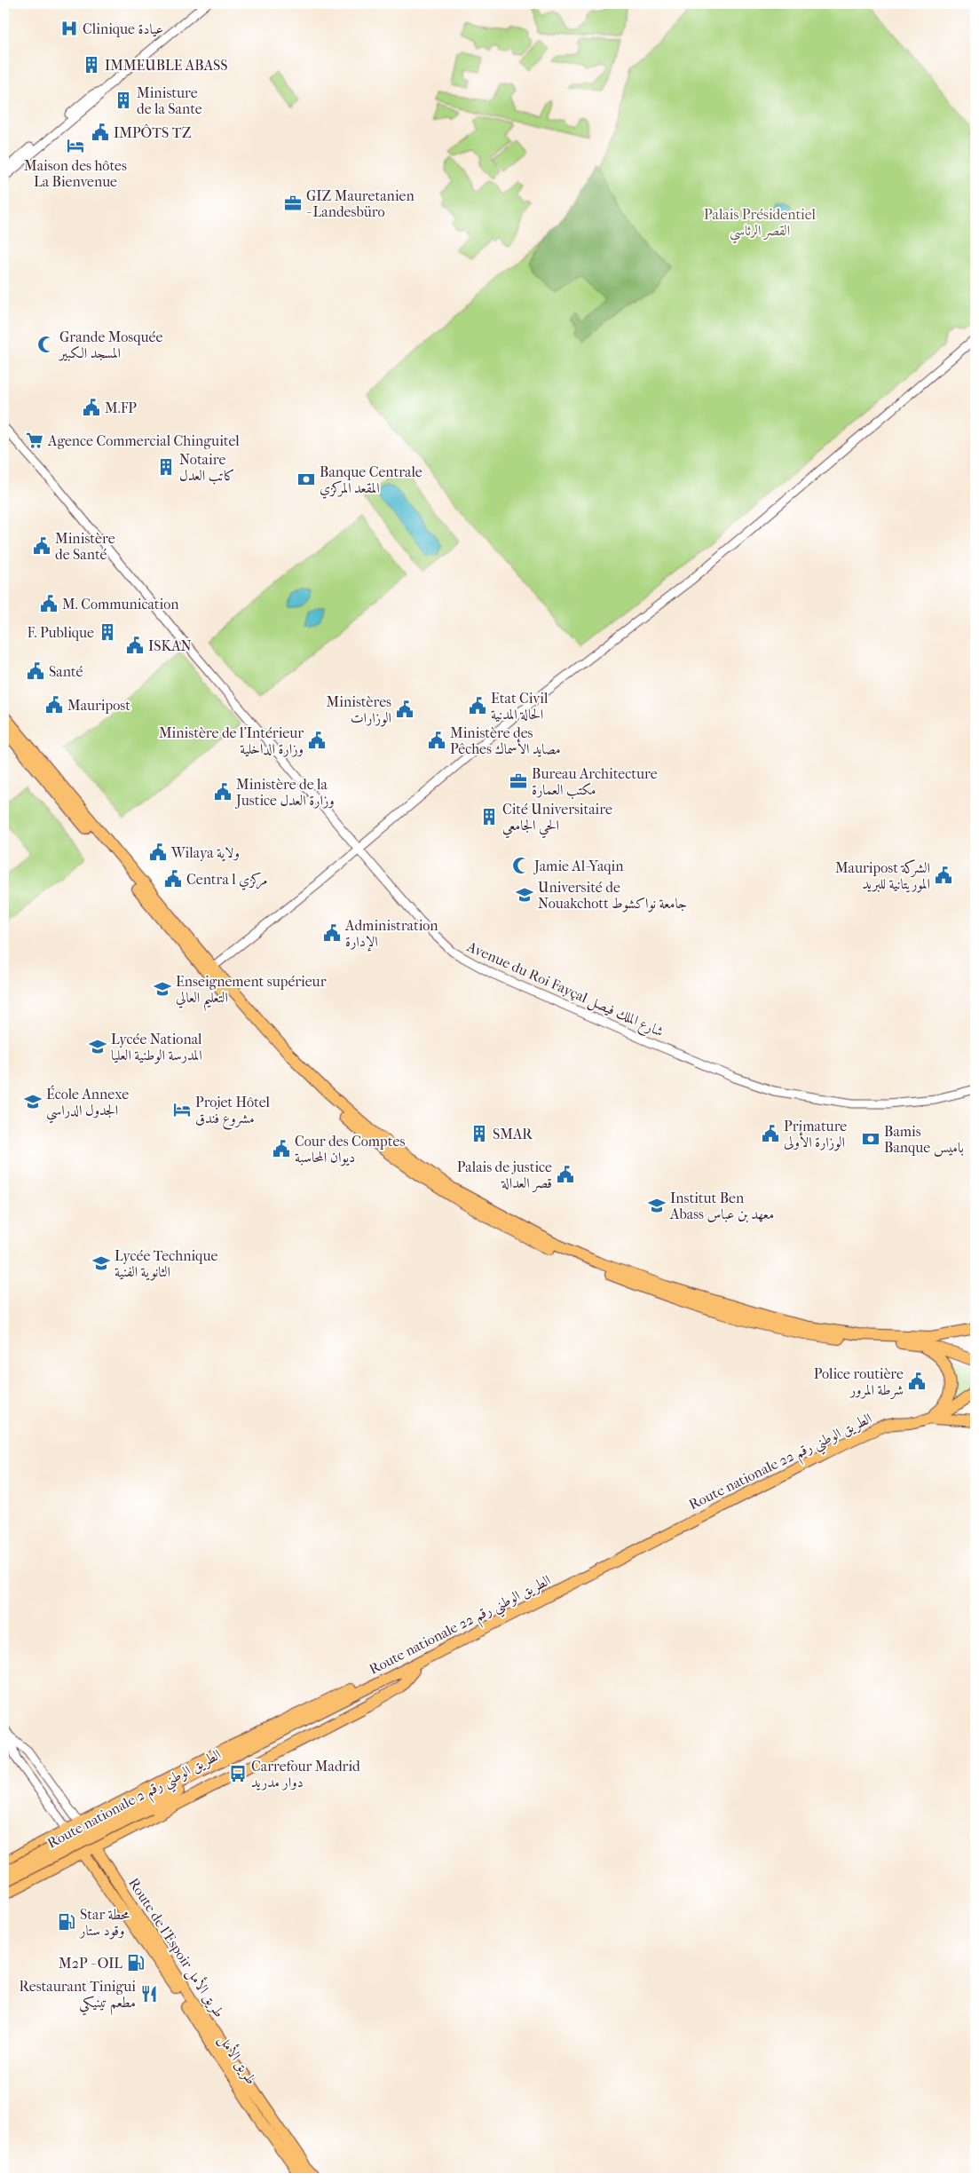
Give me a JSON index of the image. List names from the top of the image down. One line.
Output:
{"streets":{"highway":["Route nationale 22 الطريق الوطني رقم","Route nationale الطريق الوطني رقم 2","Route de l’Espoir طريق الأمل","طريق الأمل"],"street":["Avenue du Roi Fayçal شارع الملك فيصل"]},"crossings":[["Route nationale 22 الطريق الوطني رقم","Route nationale الطريق الوطني رقم 2"],["Route de l’Espoir طريق الأمل","طريق الأمل"]],"parks":["Palais Présidentiel القصر الرئاسي"],"places":{"hospital":["Clinique عيادة"],"building":["IMMEUBLE ABASS","Ministure de la Sante","Notaire كاتب العدل","F. Publique","Cité Universitaire الحي الجامعي","SMAR"],"public building":["IMPÔTS TZ","M.FP","Ministère de Santé","M. Communication","ISKAN","Santé","Mauripost","Etat Civil الحالة المدنية","Ministères الوزارات","Ministère de l'Intérieur وزارة الداخلية","Ministère des Pêches مصايد الأسماك","Ministère de la Justice وزارة العدل","Wilaya ولاية","Mauripost الشركة الموريتانية للبريد","Centra l مركزي","Administration الإدارة","Primature الوزارة الأولى","Cour des Comptes ديوان المحاسبة","Palais de justice قصر العدالة","Police routière شرطة المرور"],"hotel":["Maison des hôtes La Bienvenue","Projet Hôtel مشروع فندق"],"office":["GIZ Mauretanien - Landesbüro","Bureau Architecture مكتب العمارة"],"mosque":["Grande Mosquée المسجد الكبير","Jamie Al-Yaqin"],"supermarket":["Agence Commercial Chinguitel"],"bank":["Banque Centrale المقعد المركزي","Bamis Banque باميس"],"school or university":["Université de Nouakchott جامعة نواكشوط","Enseignement supérieur التعليم العالي","Lycée National المدرسة الوطنية العليا","École Annexe الجدول الدراسي","Institut Ben Abass معهد بن عباس","Lycée Technique الثانوية الفنية"],"bus stop":["Carrefour Madrid دوار مدريد"],"fuel station":["Star محطة وقود ستار","M2P - OIL"],"restaurant":["Restaurant Tinigui مطعم تينيكي"]}}
